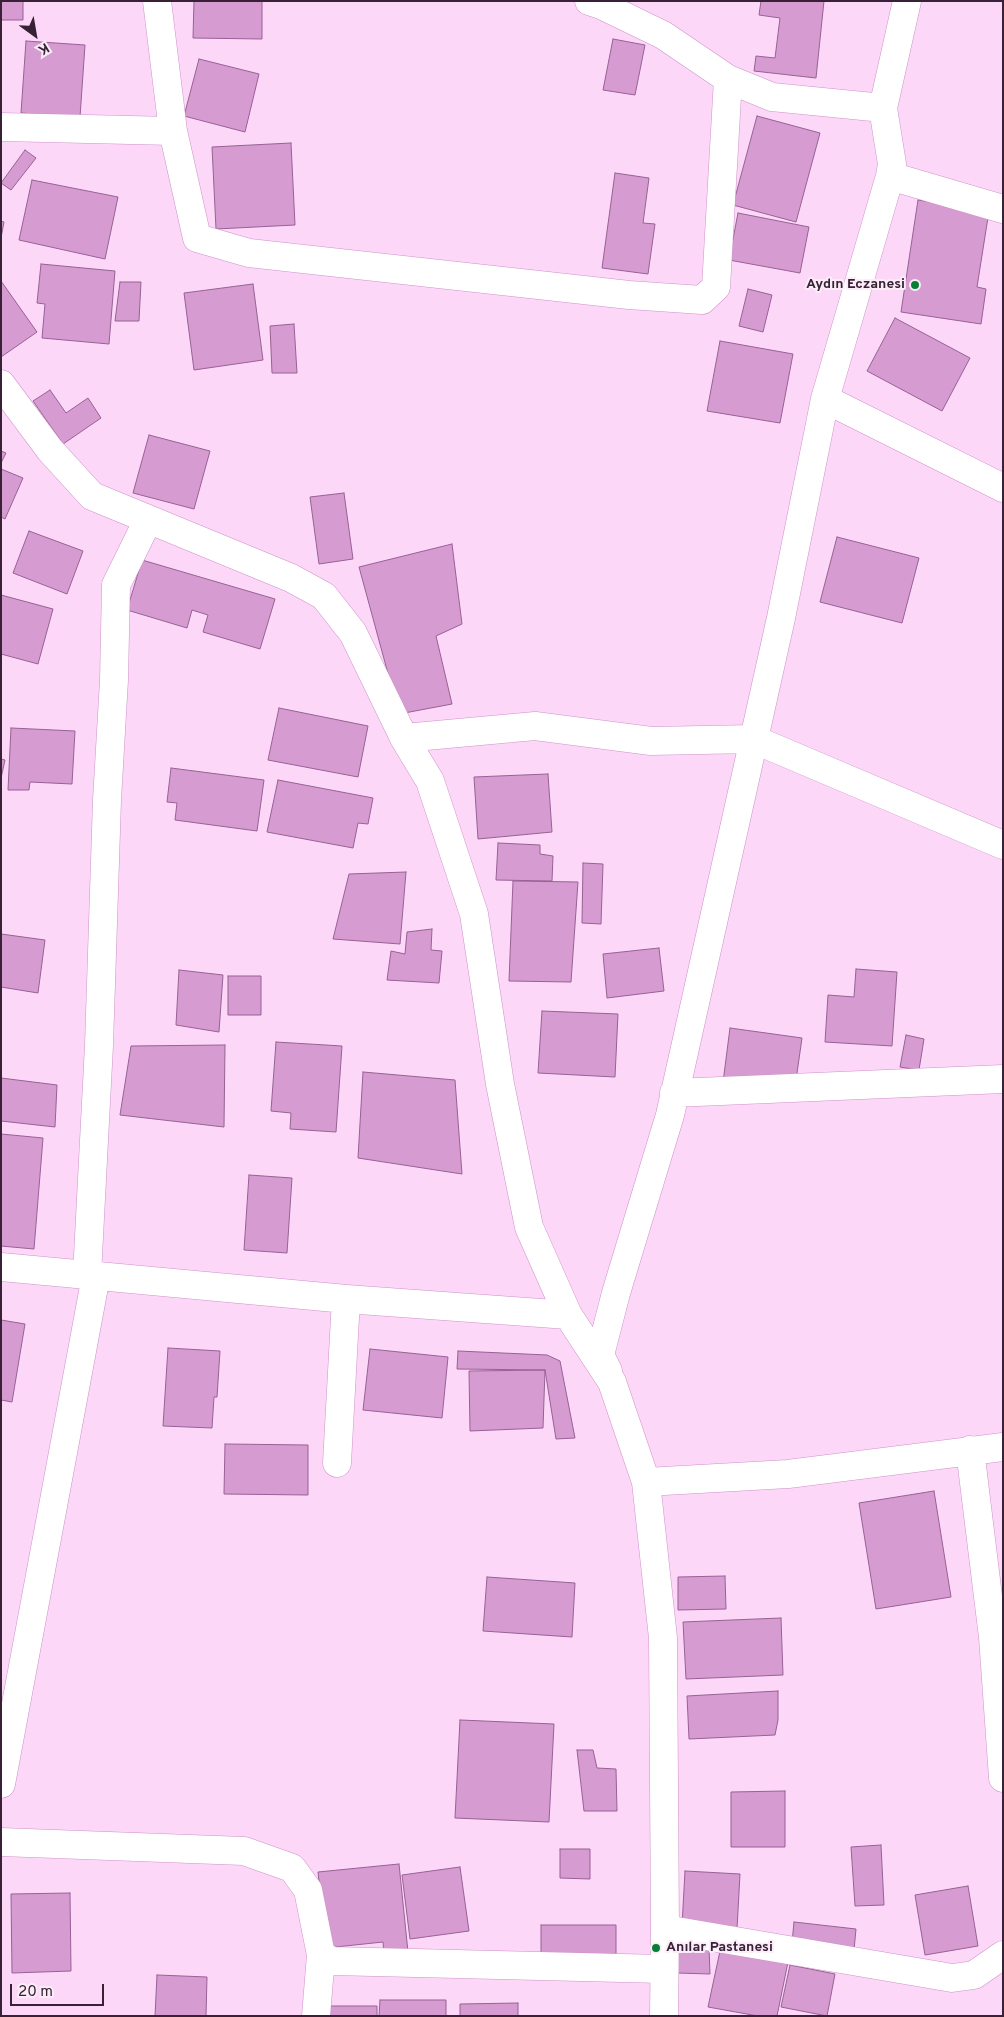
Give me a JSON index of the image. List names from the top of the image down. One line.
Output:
{"places":["Aydın Eczanesi","Anılar Pastanesi"],"scale_bar":"20 m","north":"bottom right"}
